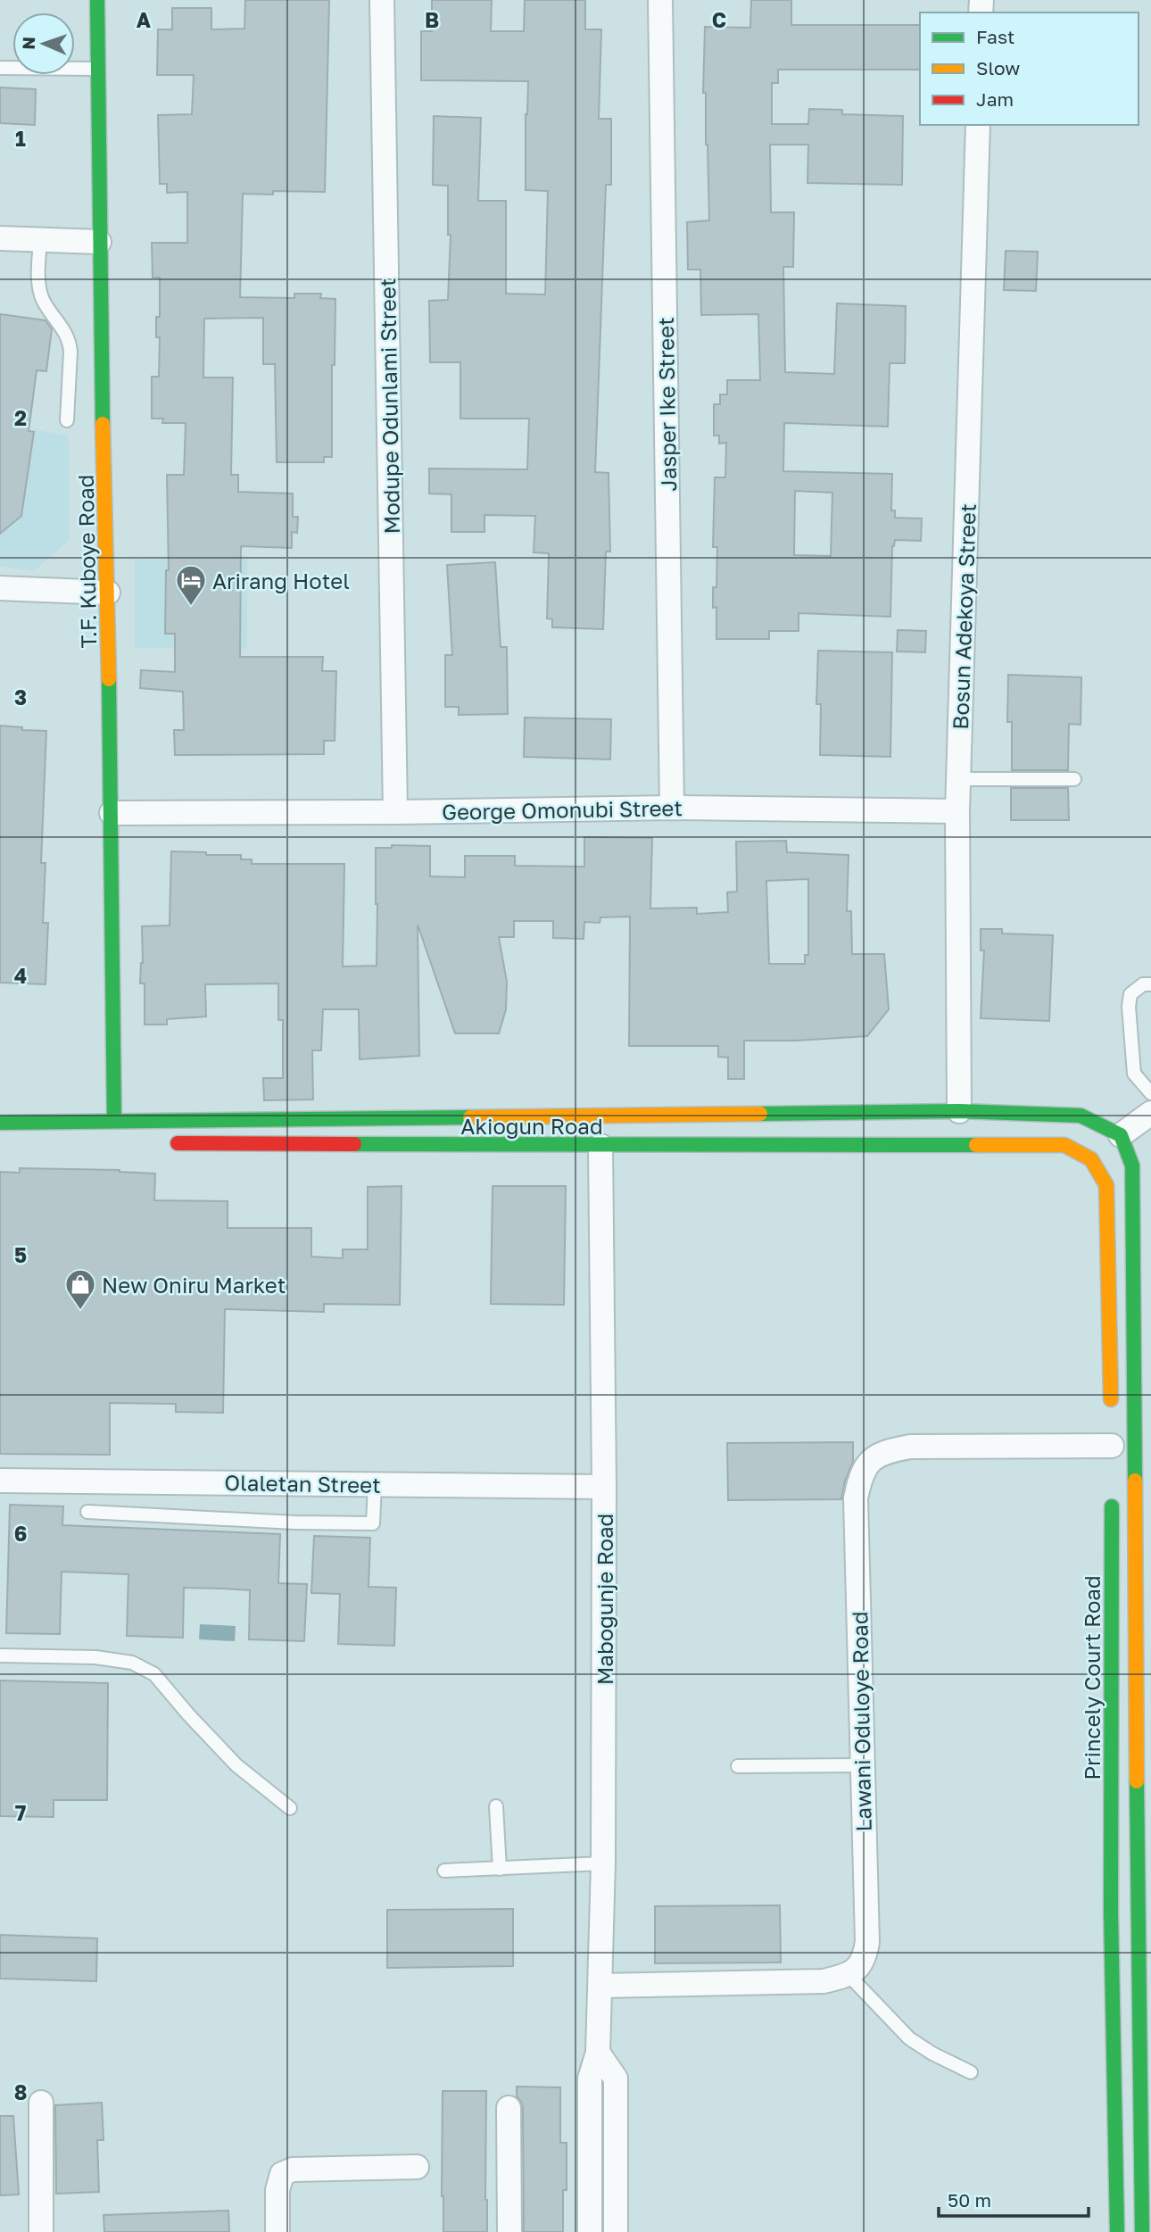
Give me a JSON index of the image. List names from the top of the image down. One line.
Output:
{"streets":{"street":["Jasper Ike Street","Modupe Odunlami Street","T.F. Kuboye Road","Bosun Adekoya Street","George Omonubi Street","Akiogun Road","Olaletan Street","Mabogunje Road","Princely Court Road","Lawani Oduloye Road"]},"crossings":[["Jasper Ike Street","George Omonubi Street"],["Modupe Odunlami Street","George Omonubi Street"],["T.F. Kuboye Road","George Omonubi Street"],["Bosun Adekoya Street","George Omonubi Street"],["Akiogun Road","Mabogunje Road"],["Olaletan Street","Mabogunje Road"]],"places":{"hotel":["Arirang Hotel"],"shop":["New Oniru Market"]},"legend":["Fast","Slow","Jam"],"scale_bar":"50 m","north":"left","grid":{"columns":["A","B","C"],"rows":["1","2","3","4","5","6","7","8"]}}
